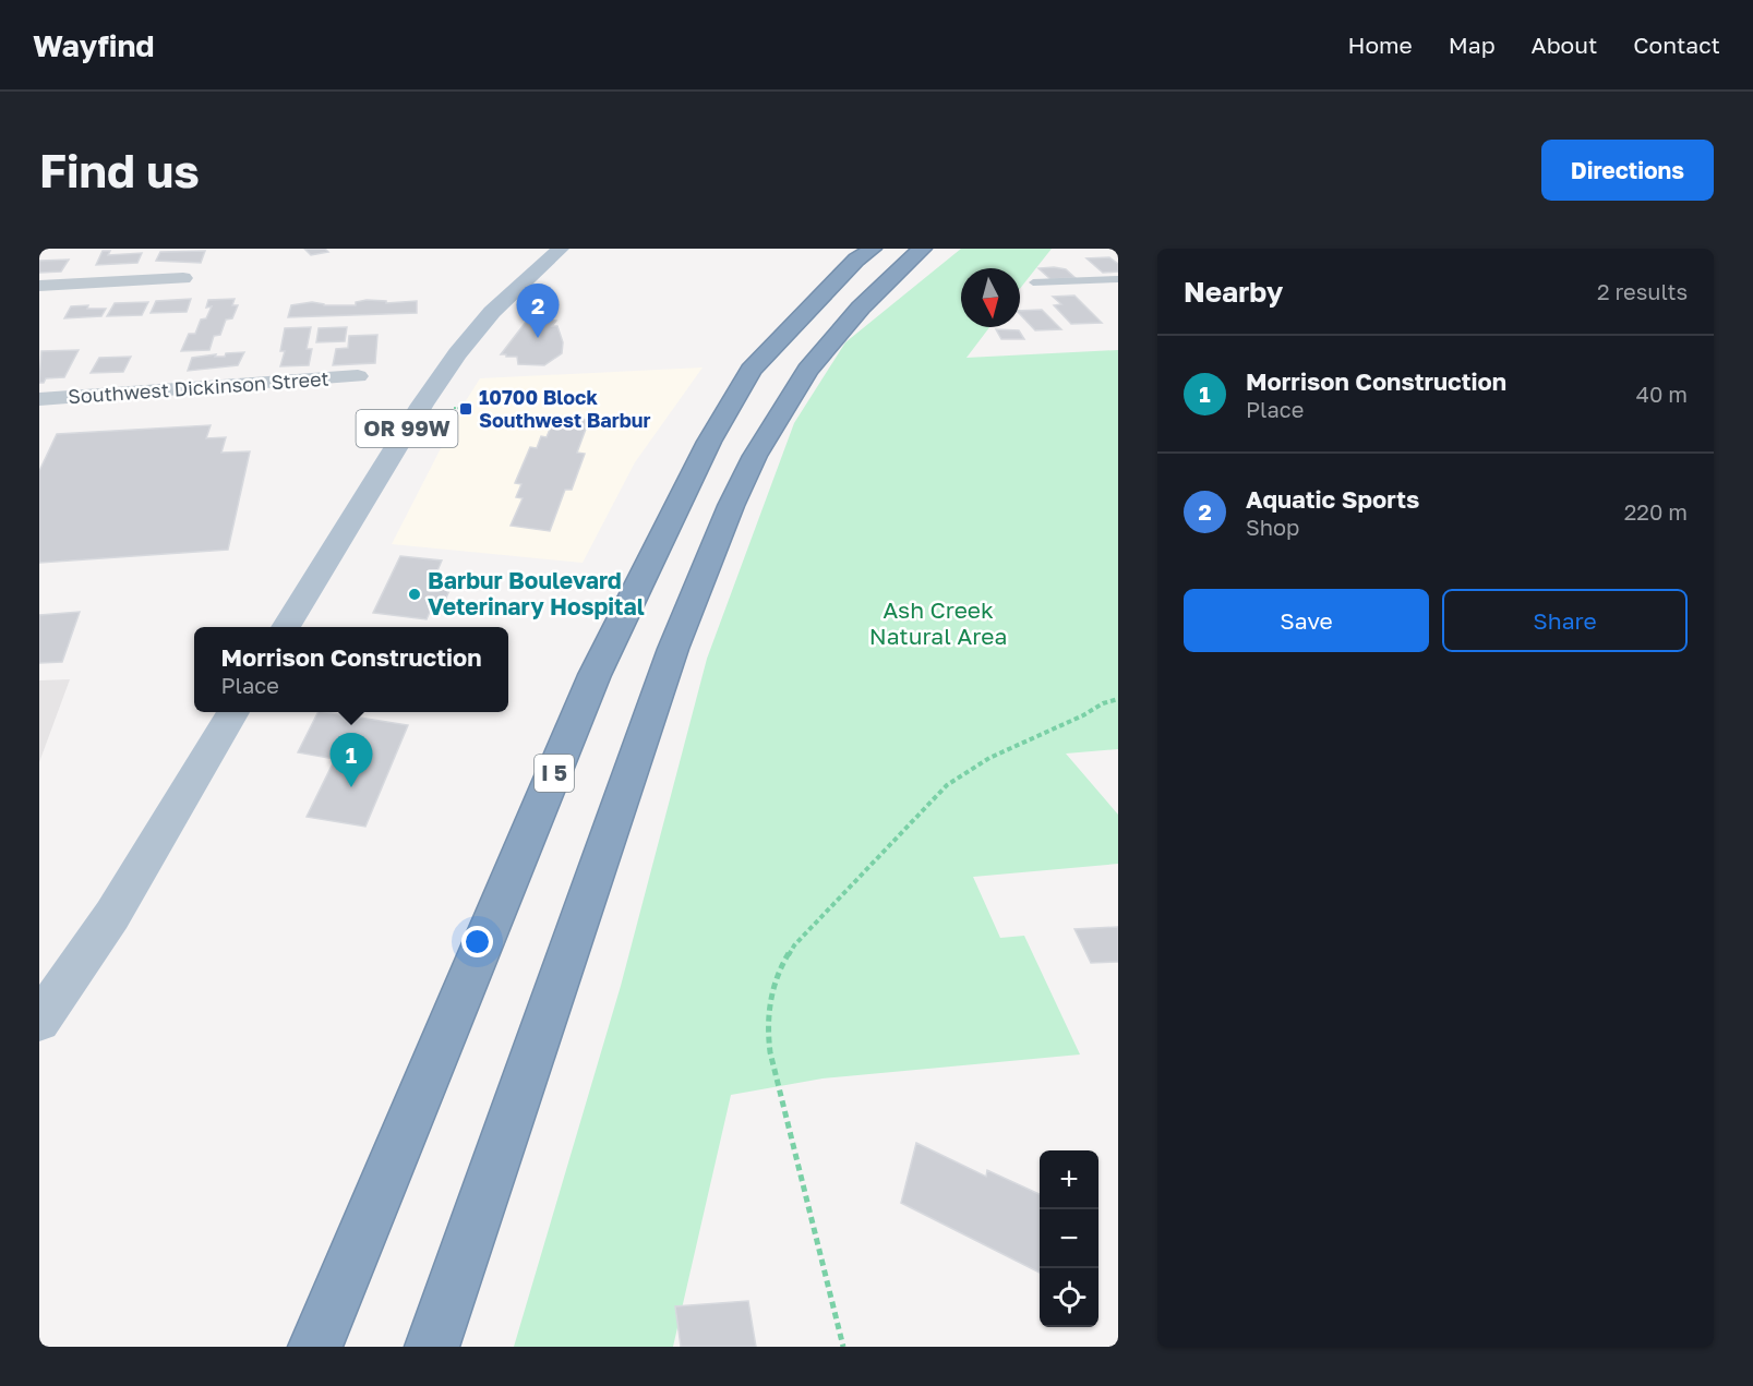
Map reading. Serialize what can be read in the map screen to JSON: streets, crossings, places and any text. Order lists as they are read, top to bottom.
{
  "streets": {
    "highway": ["I 5"],
    "main road": ["OR 99W"],
    "street": ["Southwest Dickinson Street"]
  },
  "parks": ["Ash Creek Natural Area"],
  "places": {
    "transit": ["10700 Block Southwest Barbur"],
    "other": ["Barbur Boulevard Veterinary Hospital"]
  },
  "north": "bottom",
  "page": {
    "header": "Wayfind",
    "nav": [
      "Home",
      "Map",
      "About",
      "Contact"
    ],
    "buttons": [
      "Directions",
      ["Save", "Share"]
    ],
    "title": "Find us",
    "heading": ["Nearby", "2 results"],
    "pins": ["2", "1"],
    "list": [
      {
        "mark": "1",
        "name": "Morrison Construction",
        "note": "Place",
        "value": "40 m"
      },
      {
        "mark": "2",
        "name": "Aquatic Sports",
        "note": "Shop",
        "value": "220 m"
      }
    ],
    "popup": ["Morrison Construction", "Place"],
    "map_buttons": ["+", "−"]
  }
}
